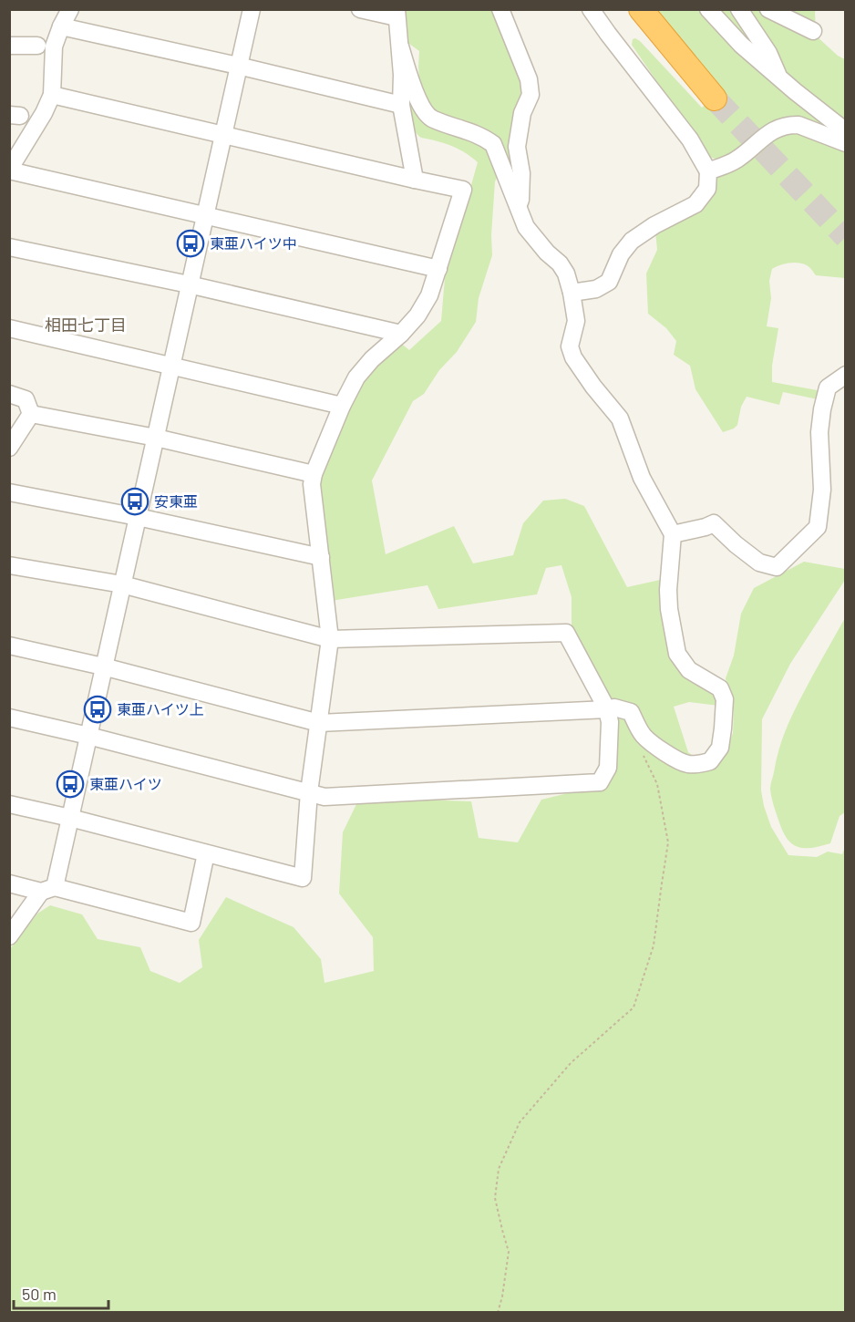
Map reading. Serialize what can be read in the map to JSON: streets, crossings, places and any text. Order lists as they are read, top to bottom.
{
  "districts": ["相田七丁目"],
  "places": {
    "bus stop": [
      "東亜ハイツ中",
      "安東亜",
      "東亜ハイツ上",
      "東亜ハイツ"
    ]
  },
  "scale_bar": "50 m"
}
